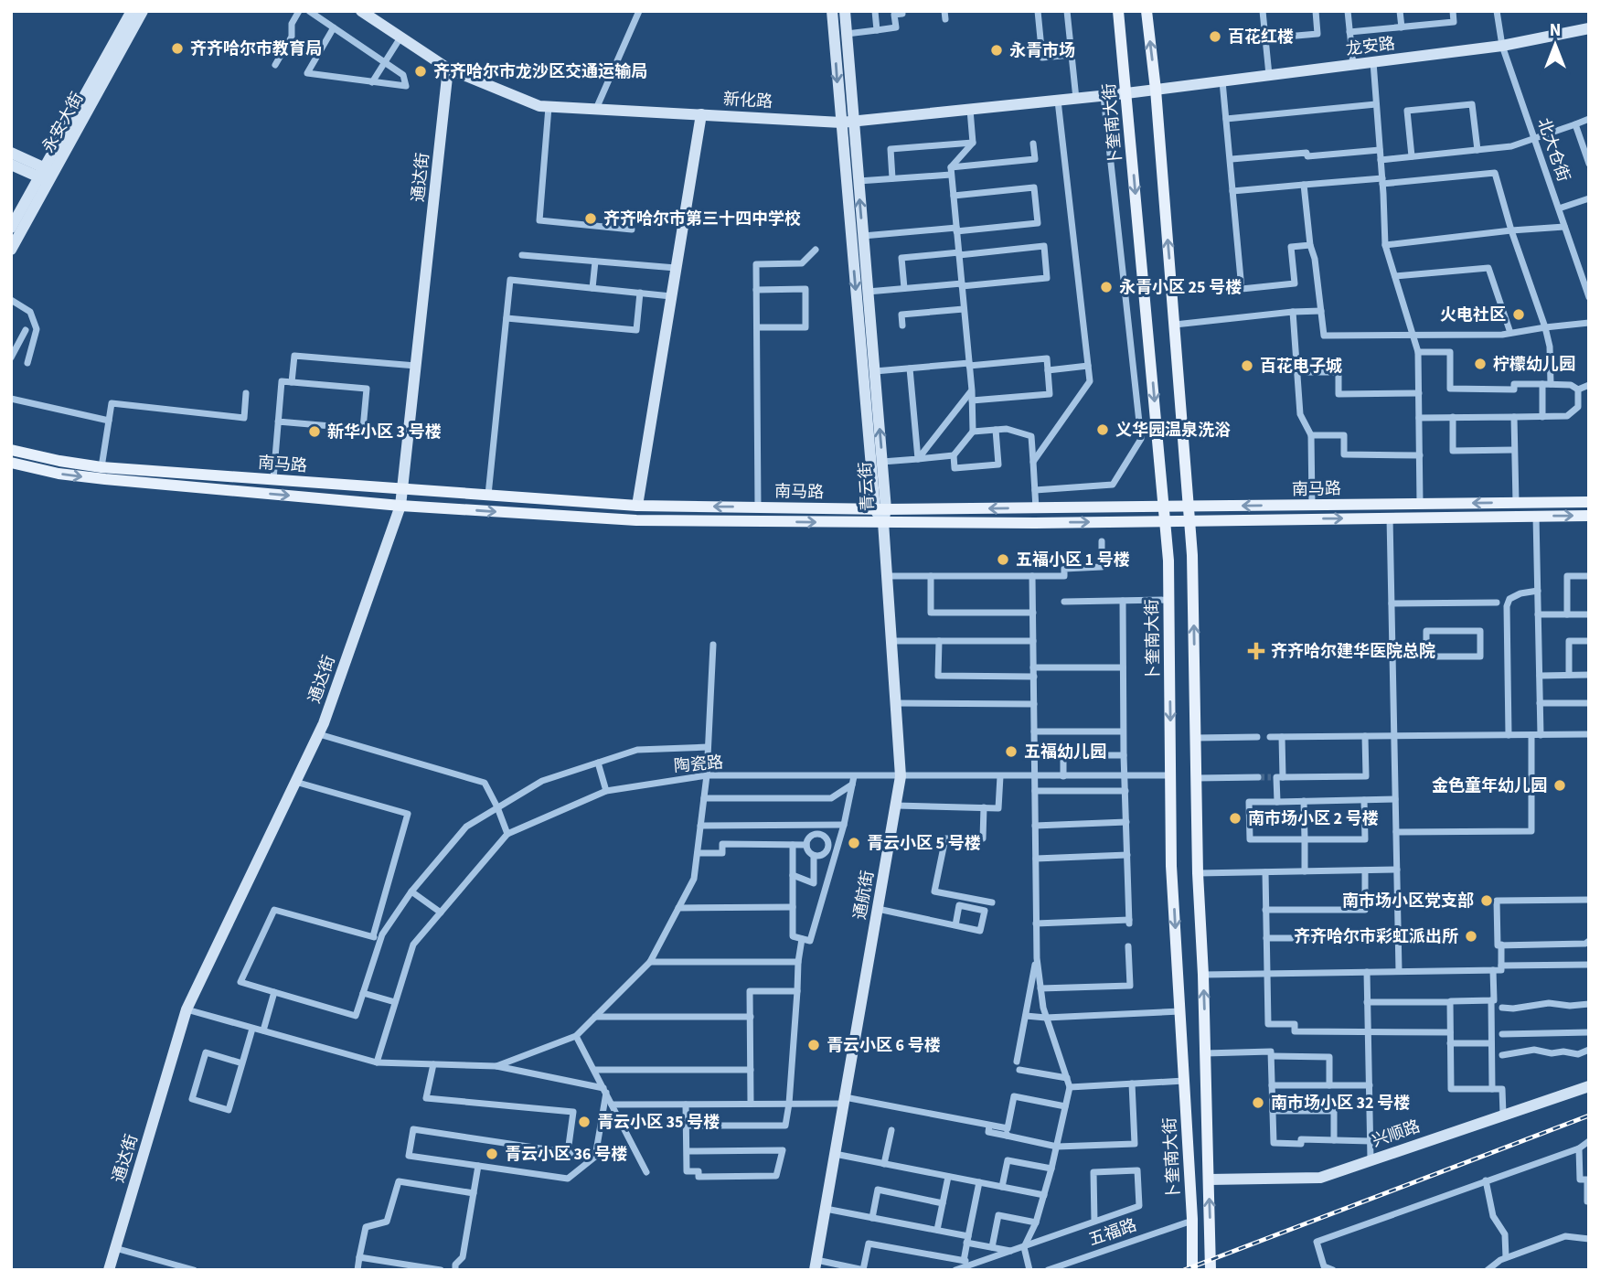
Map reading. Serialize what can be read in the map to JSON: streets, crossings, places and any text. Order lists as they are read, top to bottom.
{
  "streets": {
    "main road": ["卜奎南大街", "南马路"],
    "street": [
      "龙安路",
      "新化路",
      "永安大街",
      "北大仓街",
      "通达街",
      "青云街",
      "陶瓷路",
      "通航街",
      "兴顺路",
      "五福路"
    ]
  },
  "crossings": [
    ["龙安路", "新化路"],
    ["龙安路", "北大仓街"],
    ["新化路", "卜奎南大街"],
    ["新化路", "通达街"],
    ["新化路", "青云街"],
    ["卜奎南大街", "南马路"],
    ["卜奎南大街", "陶瓷路"],
    ["通达街", "南马路"],
    ["南马路", "青云街"],
    ["南马路", "通航街"],
    ["青云街", "通航街"],
    ["陶瓷路", "通航街"]
  ],
  "places": {
    "other": [
      "百花红楼",
      "齐齐哈尔市教育局",
      "永青市场",
      "齐齐哈尔市龙沙区交通运输局",
      "齐齐哈尔市第三十四中学校",
      "永青小区 25 号楼",
      "火电社区",
      "柠檬幼儿园",
      "百花电子城",
      "义华园温泉洗浴",
      "新华小区 3 号楼",
      "五福小区 1 号楼",
      "五福幼儿园",
      "金色童年幼儿园",
      "南市场小区 2 号楼",
      "青云小区 5 号楼",
      "南市场小区党支部",
      "齐齐哈尔市彩虹派出所",
      "青云小区 6 号楼",
      "南市场小区 32 号楼",
      "青云小区 35 号楼",
      "青云小区 36 号楼"
    ],
    "health": ["齐齐哈尔建华医院总院"]
  },
  "north": "top"
}
